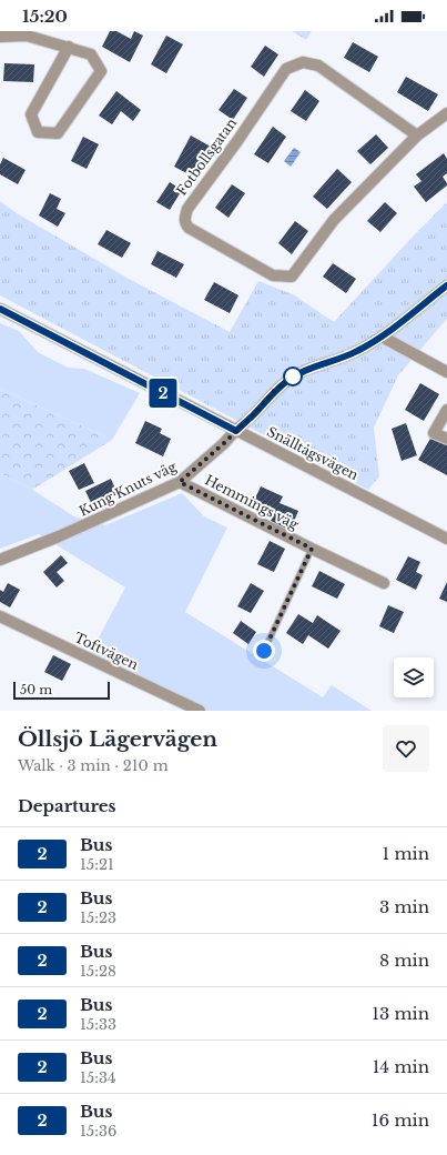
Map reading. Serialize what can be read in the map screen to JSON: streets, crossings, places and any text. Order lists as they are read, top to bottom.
{
  "streets": {
    "street": [
      "Fotbollsgatan",
      "Snälltågsvägen",
      "Kung Knuts väg",
      "Hemmings väg",
      "Toftvägen"
    ]
  },
  "crossings": [
    ["Snälltågsvägen", "Kung Knuts väg"],
    ["Kung Knuts väg", "Hemmings väg"]
  ],
  "lines": ["bus line 2"],
  "scale_bar": "50 m",
  "page": {
    "status": "15:20",
    "on_map": "2",
    "scale": "50 m",
    "heading": [
      ["Öllsjö Lägervägen", "Walk · 3 min · 210 m"],
      "Departures"
    ],
    "list": [
      {
        "mark": "2",
        "name": "Bus",
        "note": "15:21",
        "value": "1 min"
      },
      {
        "mark": "2",
        "name": "Bus",
        "note": "15:23",
        "value": "3 min"
      },
      {
        "mark": "2",
        "name": "Bus",
        "note": "15:28",
        "value": "8 min"
      },
      {
        "mark": "2",
        "name": "Bus",
        "note": "15:33",
        "value": "13 min"
      },
      {
        "mark": "2",
        "name": "Bus",
        "note": "15:34",
        "value": "14 min"
      },
      {
        "mark": "2",
        "name": "Bus",
        "note": "15:36",
        "value": "16 min"
      }
    ]
  }
}
